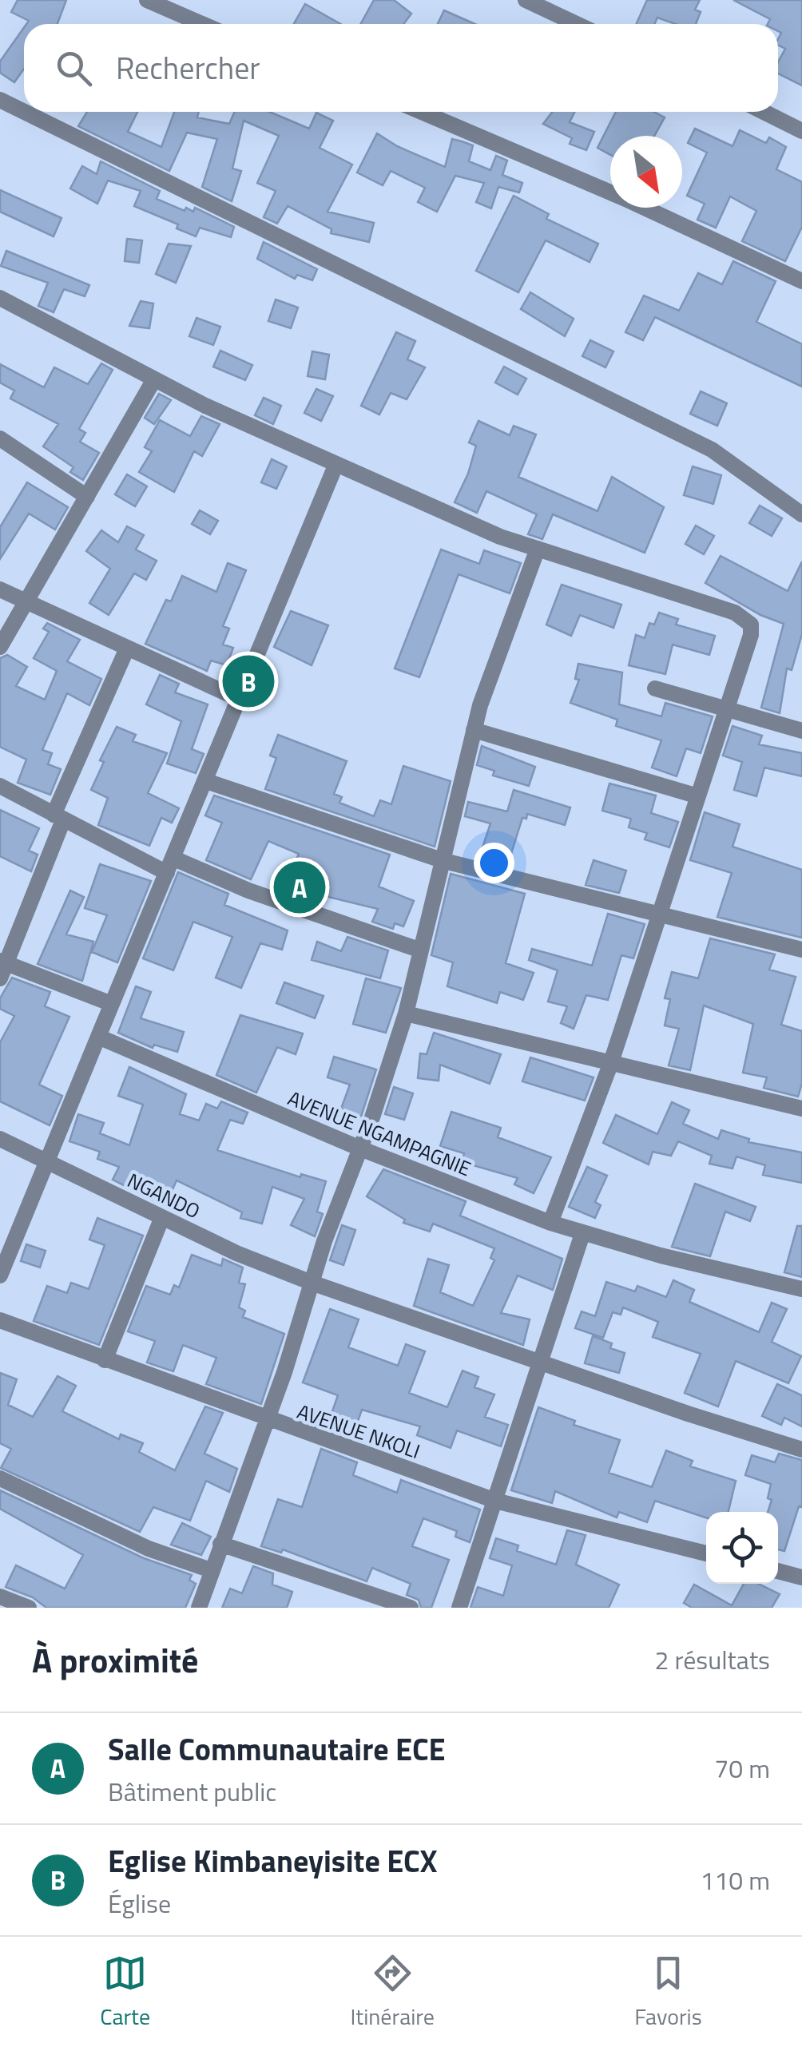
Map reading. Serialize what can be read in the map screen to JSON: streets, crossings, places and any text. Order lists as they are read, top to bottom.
{
  "streets": {
    "street": ["AVENUE NGAMPAGNIE", "NGANDO", "AVENUE NKOLI"]
  },
  "north": "bottom right",
  "page": {
    "search": "Rechercher",
    "pins": ["B", "A"],
    "heading": ["À proximité", "2 résultats"],
    "list": [
      {
        "mark": "A",
        "name": "Salle Communautaire ECE",
        "note": "Bâtiment public",
        "value": "70 m"
      },
      {
        "mark": "B",
        "name": "Eglise Kimbaneyisite ECX",
        "note": "Église",
        "value": "110 m"
      }
    ],
    "nav": ["Carte", "Itinéraire", "Favoris"]
  }
}
